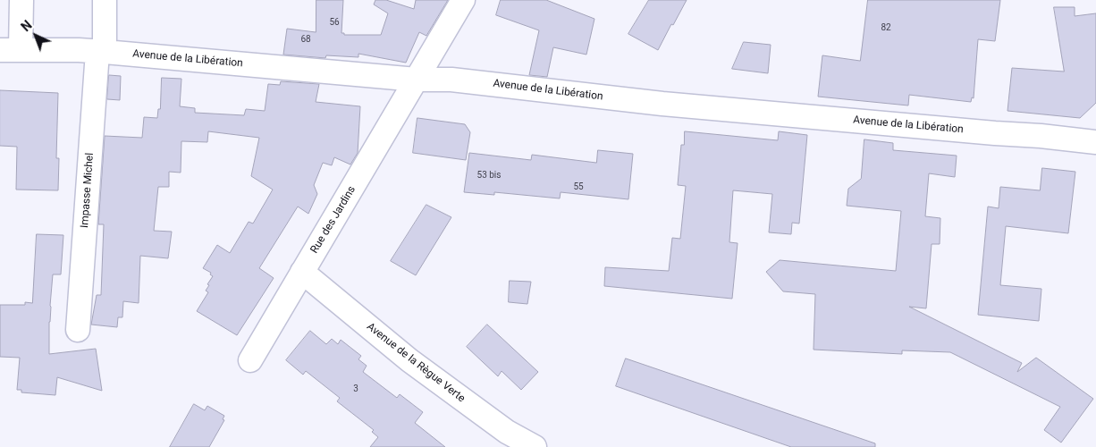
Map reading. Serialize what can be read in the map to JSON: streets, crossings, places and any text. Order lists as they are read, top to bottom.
{
  "streets": {
    "street": [
      "Avenue de la Libération",
      "Impasse Michel",
      "Rue des Jardins",
      "Avenue de la Règue Verte"
    ]
  },
  "crossings": [
    ["Avenue de la Libération", "Impasse Michel"],
    ["Avenue de la Libération", "Rue des Jardins"],
    ["Rue des Jardins", "Avenue de la Règue Verte"]
  ],
  "house_numbers": [
    "56",
    "82",
    "68",
    "53 bis",
    "55",
    "3"
  ],
  "north": "top left"
}
